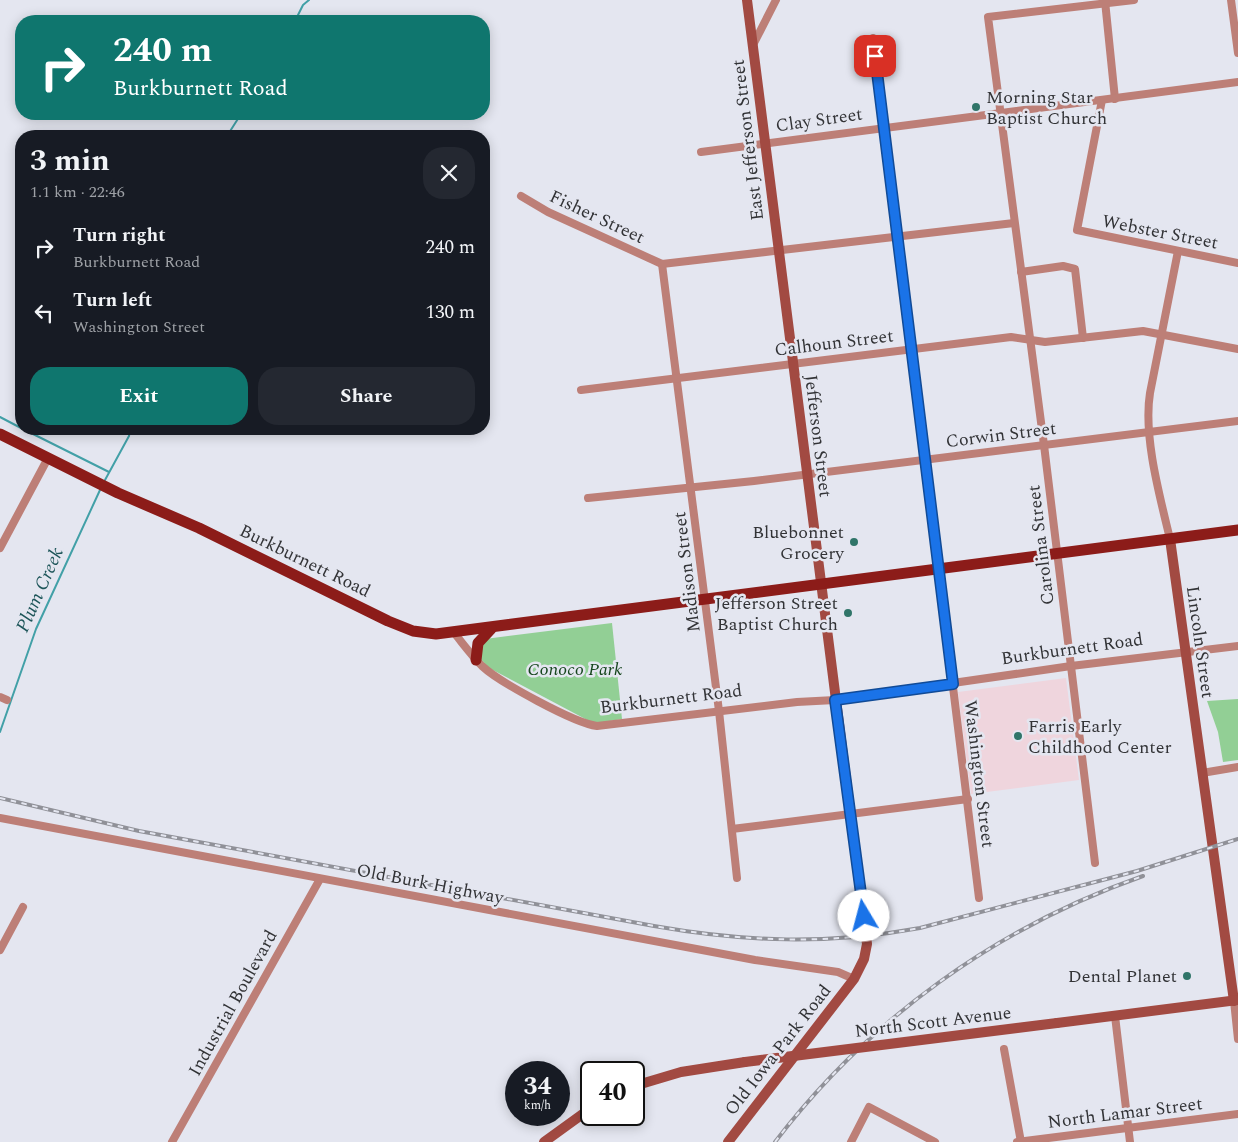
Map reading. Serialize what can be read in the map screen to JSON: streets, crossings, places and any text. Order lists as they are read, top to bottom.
{
  "streets": {
    "main road": ["Burkburnett Road"],
    "street": [
      "Clay Street",
      "East Jefferson Street",
      "Fisher Street",
      "Webster Street",
      "Calhoun Street",
      "Corwin Street",
      "Jefferson Street",
      "Carolina Street",
      "Madison Street",
      "Lincoln Street",
      "Washington Street",
      "Old Burk Highway",
      "Industrial Boulevard",
      "North Scott Avenue",
      "Old Iowa Park Road",
      "North Lamar Street"
    ]
  },
  "crossings": [
    ["Clay Street", "East Jefferson Street"],
    ["Clay Street", "Webster Street"],
    ["Clay Street", "Carolina Street"],
    ["Clay Street", "Washington Street"],
    ["East Jefferson Street", "Jefferson Street"],
    ["Fisher Street", "Madison Street"],
    ["Webster Street", "Lincoln Street"],
    ["Calhoun Street", "Jefferson Street"],
    ["Calhoun Street", "Carolina Street"],
    ["Calhoun Street", "Madison Street"],
    ["Calhoun Street", "Lincoln Street"],
    ["Calhoun Street", "Washington Street"],
    ["Corwin Street", "Jefferson Street"],
    ["Corwin Street", "Carolina Street"],
    ["Corwin Street", "Madison Street"],
    ["Corwin Street", "Lincoln Street"],
    ["Corwin Street", "Washington Street"],
    ["Jefferson Street", "Burkburnett Road"],
    ["Jefferson Street", "Old Burk Highway"],
    ["Jefferson Street", "Old Iowa Park Road"],
    ["Carolina Street", "Burkburnett Road"],
    ["Burkburnett Road", "Madison Street"],
    ["Burkburnett Road", "Lincoln Street"],
    ["Burkburnett Road", "Washington Street"],
    ["Lincoln Street", "North Scott Avenue"],
    ["Old Burk Highway", "Industrial Boulevard"],
    ["Old Burk Highway", "Old Iowa Park Road"]
  ],
  "water": ["Plum Creek"],
  "parks": ["Conoco Park"],
  "places": [
    "Morning Star Baptist Church",
    "Bluebonnet Grocery",
    "Jefferson Street Baptist Church",
    "Farris Early Childhood Center",
    "Dental Planet"
  ],
  "page": {
    "turn": ["240 m", "Burkburnett Road"],
    "heading": ["3 min", "1.1 km · 22:46"],
    "list": [
      {
        "name": "Turn right",
        "note": "Burkburnett Road",
        "value": "240 m"
      },
      {
        "name": "Turn left",
        "note": "Washington Street",
        "value": "130 m"
      }
    ],
    "buttons": ["Exit", "Share"],
    "speed": "34 km/h",
    "limit": "40"
  }
}
